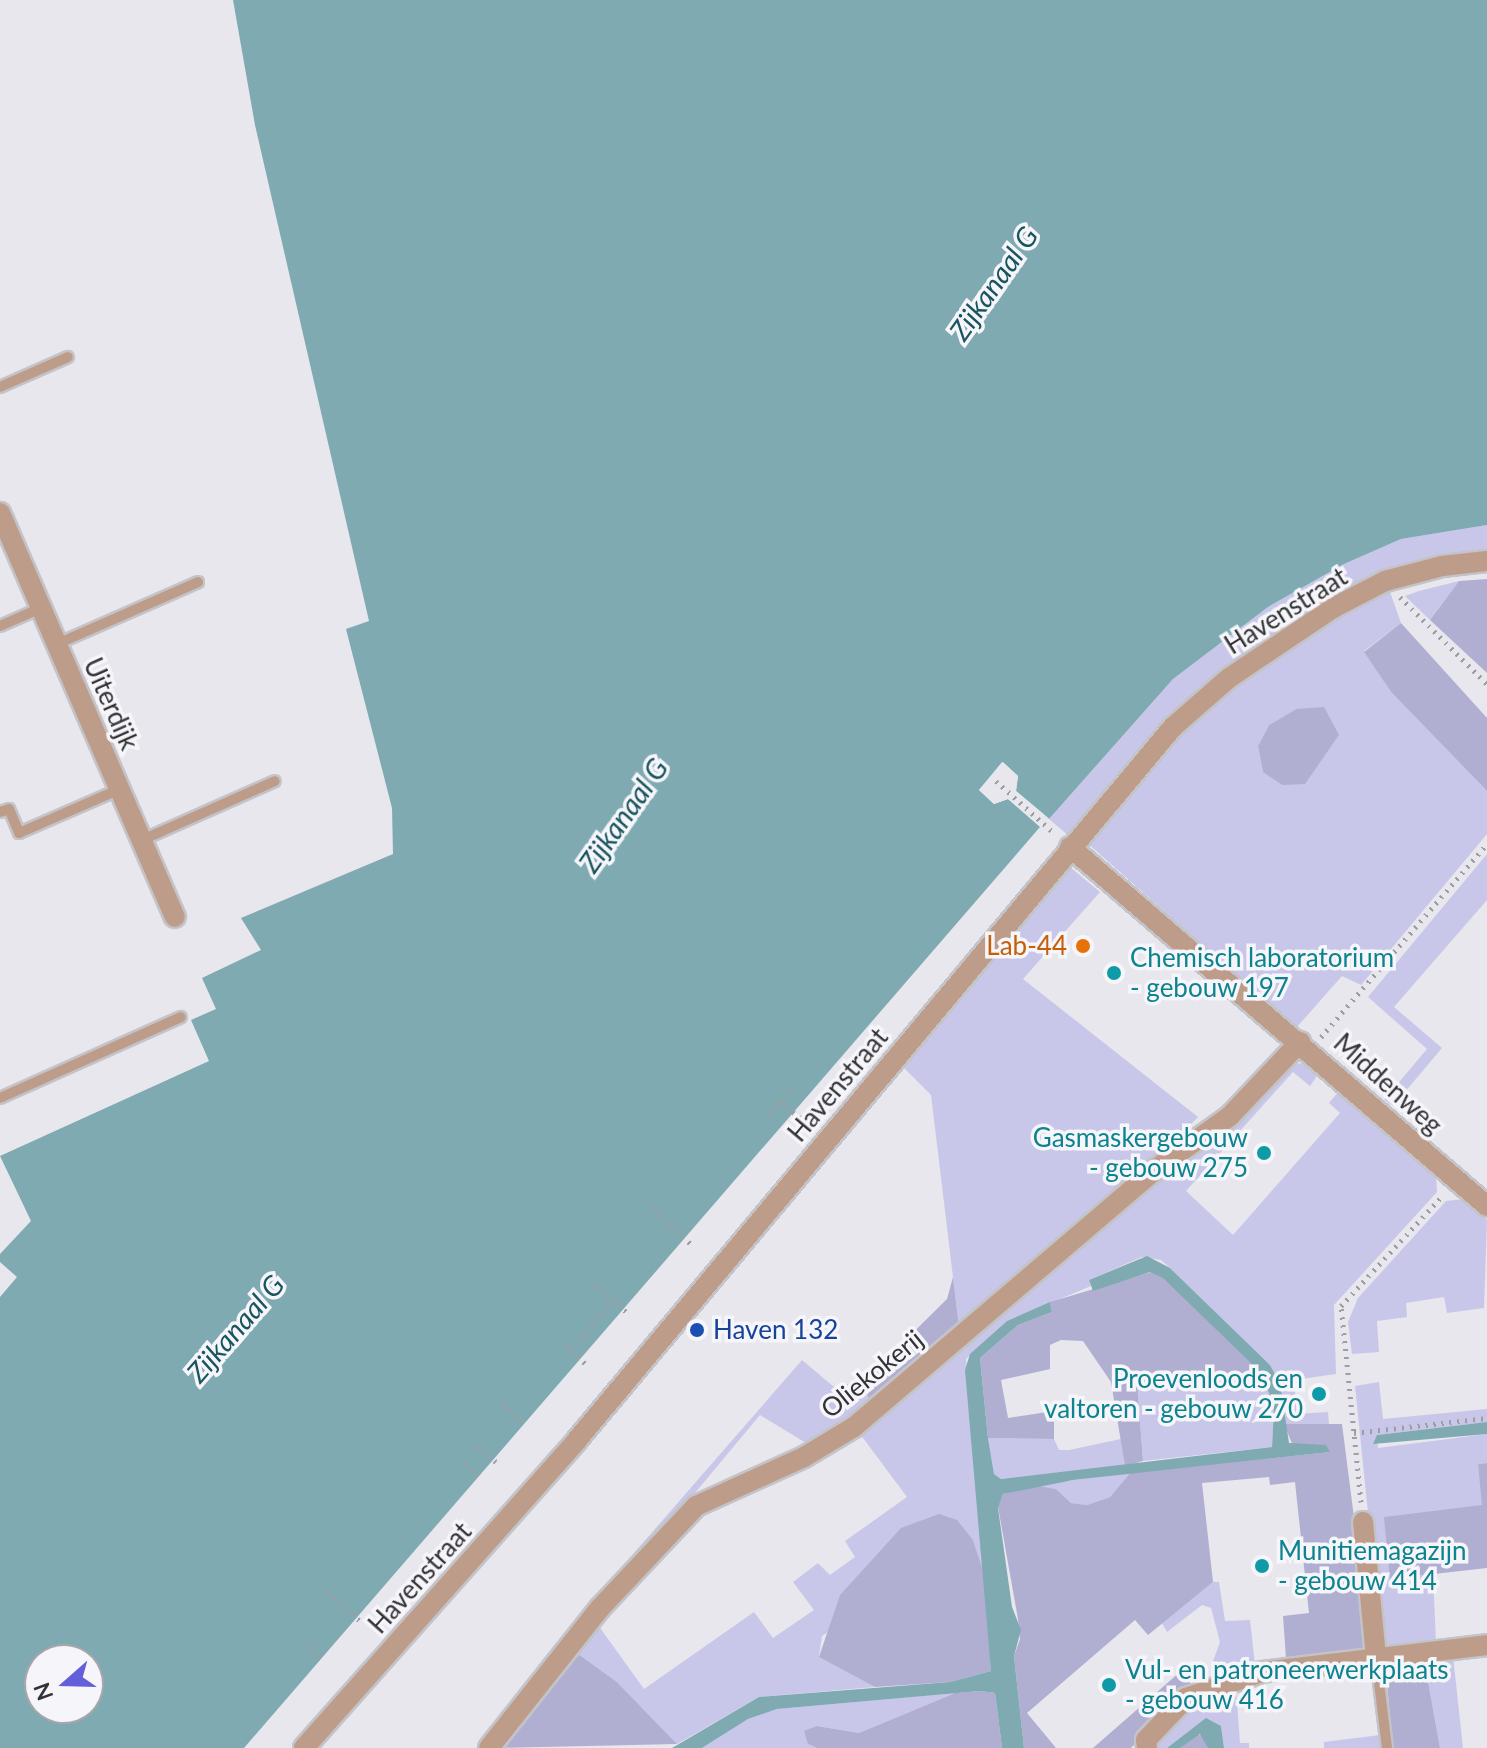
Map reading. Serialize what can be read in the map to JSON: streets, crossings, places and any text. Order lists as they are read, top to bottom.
{
  "streets": {
    "street": [
      "Havenstraat",
      "Uiterdijk",
      "Middenweg",
      "Oliekokerij"
    ]
  },
  "crossings": [
    ["Havenstraat", "Middenweg"],
    ["Middenweg", "Oliekokerij"]
  ],
  "water": ["Zijkanaal G"],
  "places": [
    "Lab-44",
    "Chemisch laboratorium - gebouw 197",
    "Gasmaskergebouw - gebouw 275",
    "Haven 132",
    "Proevenloods en valtoren - gebouw 270",
    "Munitiemagazijn - gebouw 414",
    "Vul- en patroneerwerkplaats - gebouw 416"
  ],
  "north": "left"
}
